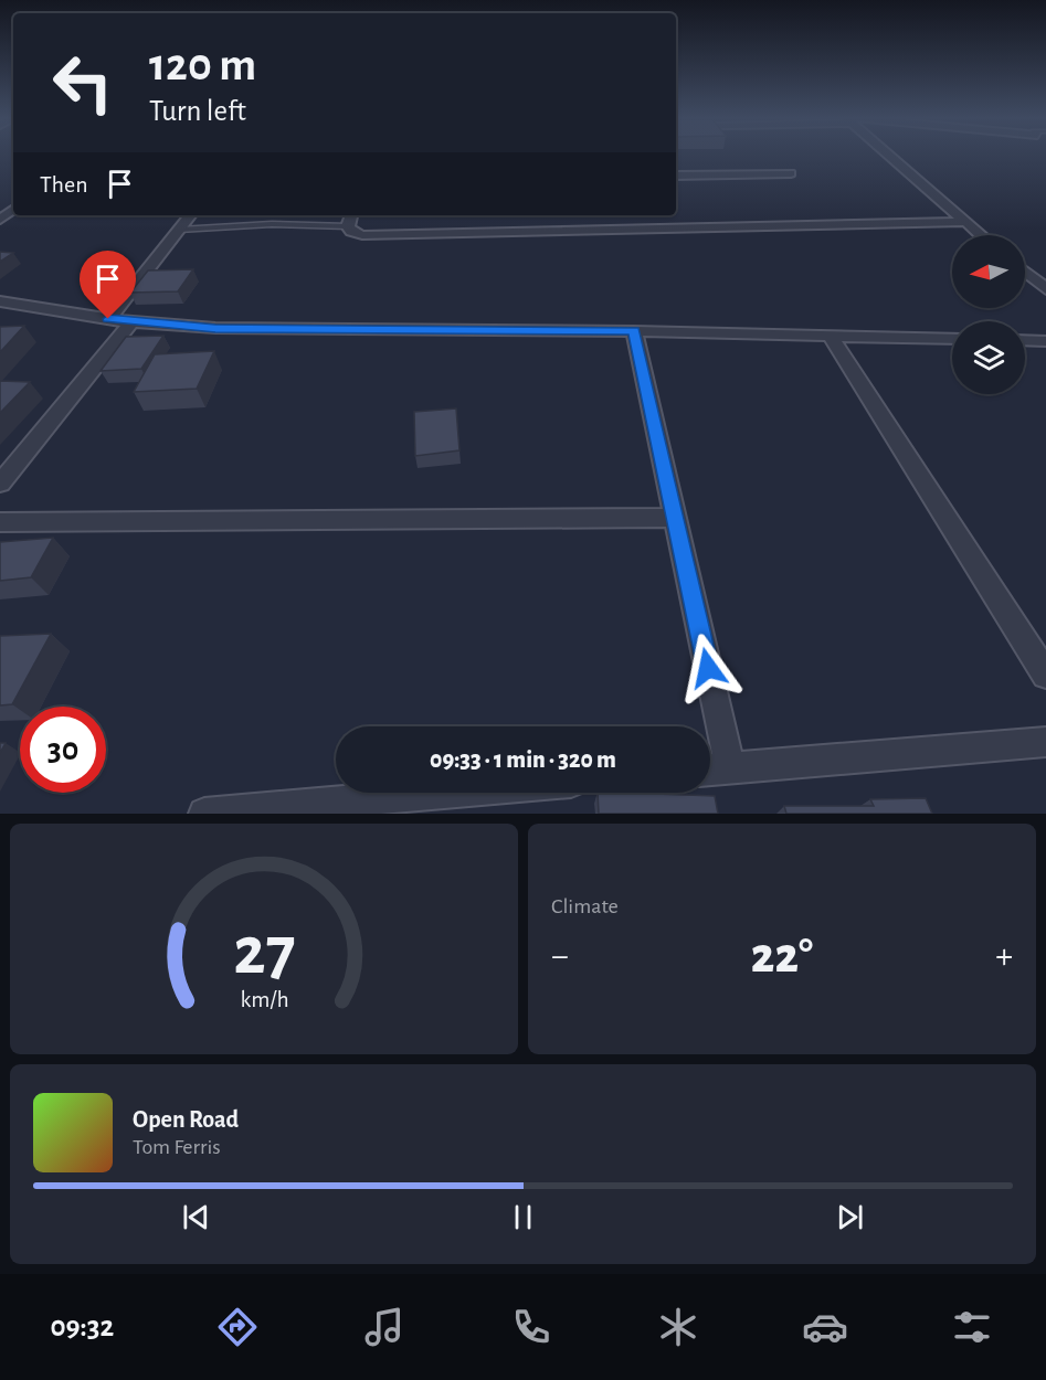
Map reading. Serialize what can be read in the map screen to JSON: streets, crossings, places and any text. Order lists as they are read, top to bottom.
{
  "north": "left",
  "page": {
    "turn": ["120 m", "Turn left"],
    "then": "Then",
    "limit": "30",
    "trip": "09:33 · 1 min · 320 m",
    "tile": "Climate",
    "heat": ["−", "22°", "+"],
    "song": ["Open Road", "Tom Ferris"],
    "tabs": "09:32",
    "gauge": ["27", "km/h"]
  }
}
